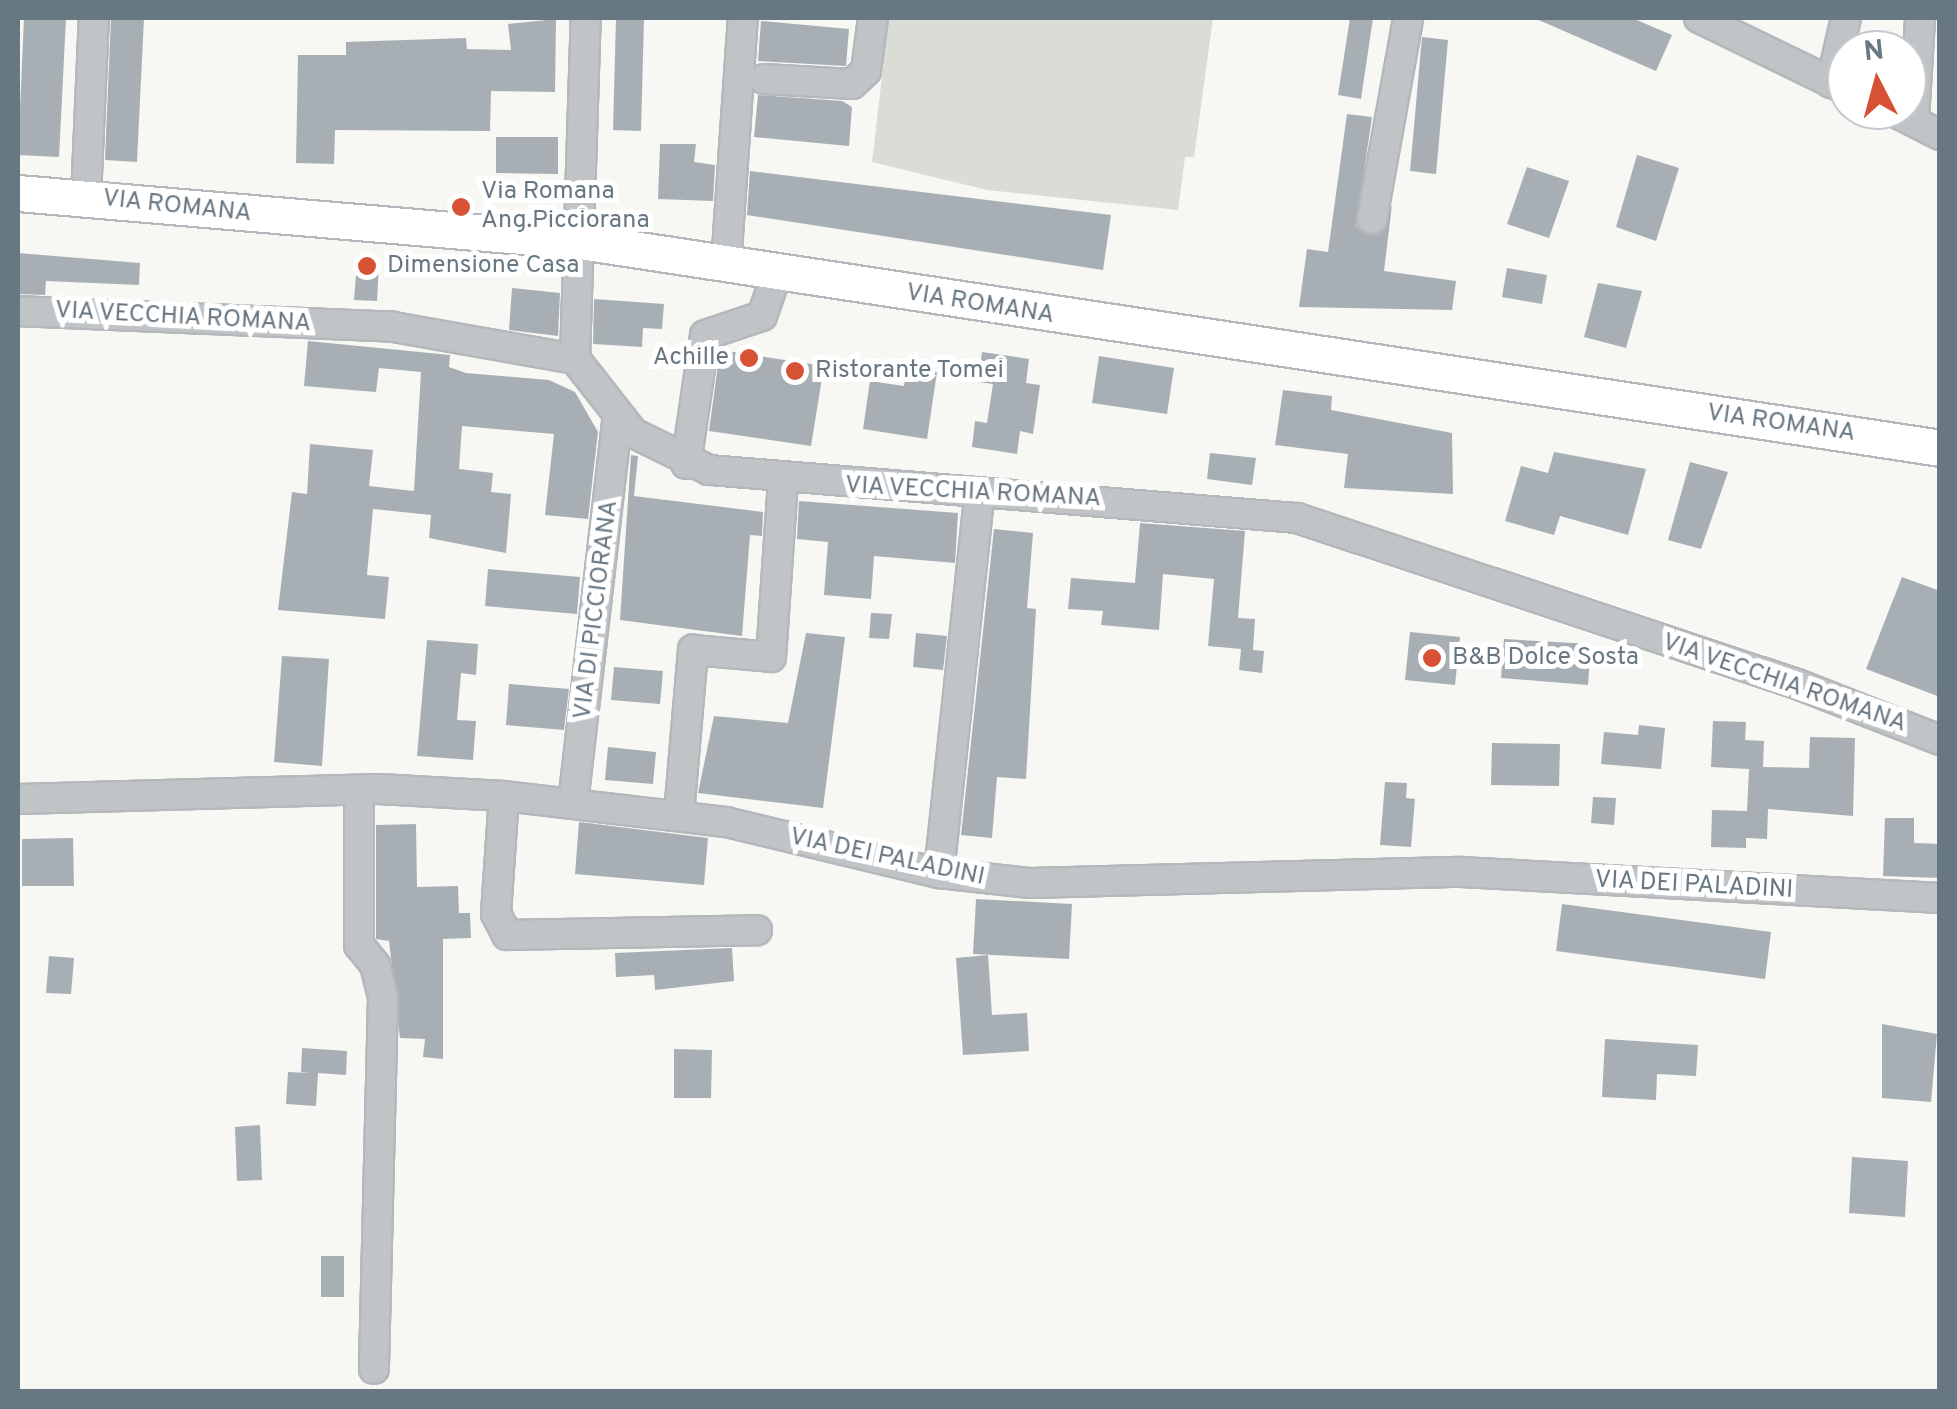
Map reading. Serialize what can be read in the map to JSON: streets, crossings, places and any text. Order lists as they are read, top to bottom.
{
  "streets": {
    "main road": ["VIA ROMANA"],
    "street": ["VIA VECCHIA ROMANA", "VIA DI PICCIORANA", "VIA DEI PALADINI"]
  },
  "crossings": [
    ["VIA VECCHIA ROMANA", "VIA DI PICCIORANA"],
    ["VIA DI PICCIORANA", "VIA DEI PALADINI"]
  ],
  "places": [
    "Via Romana Ang.Picciorana",
    "Dimensione Casa",
    "Achille",
    "Ristorante Tomei",
    "B&B Dolce Sosta"
  ],
  "north": "top"
}
